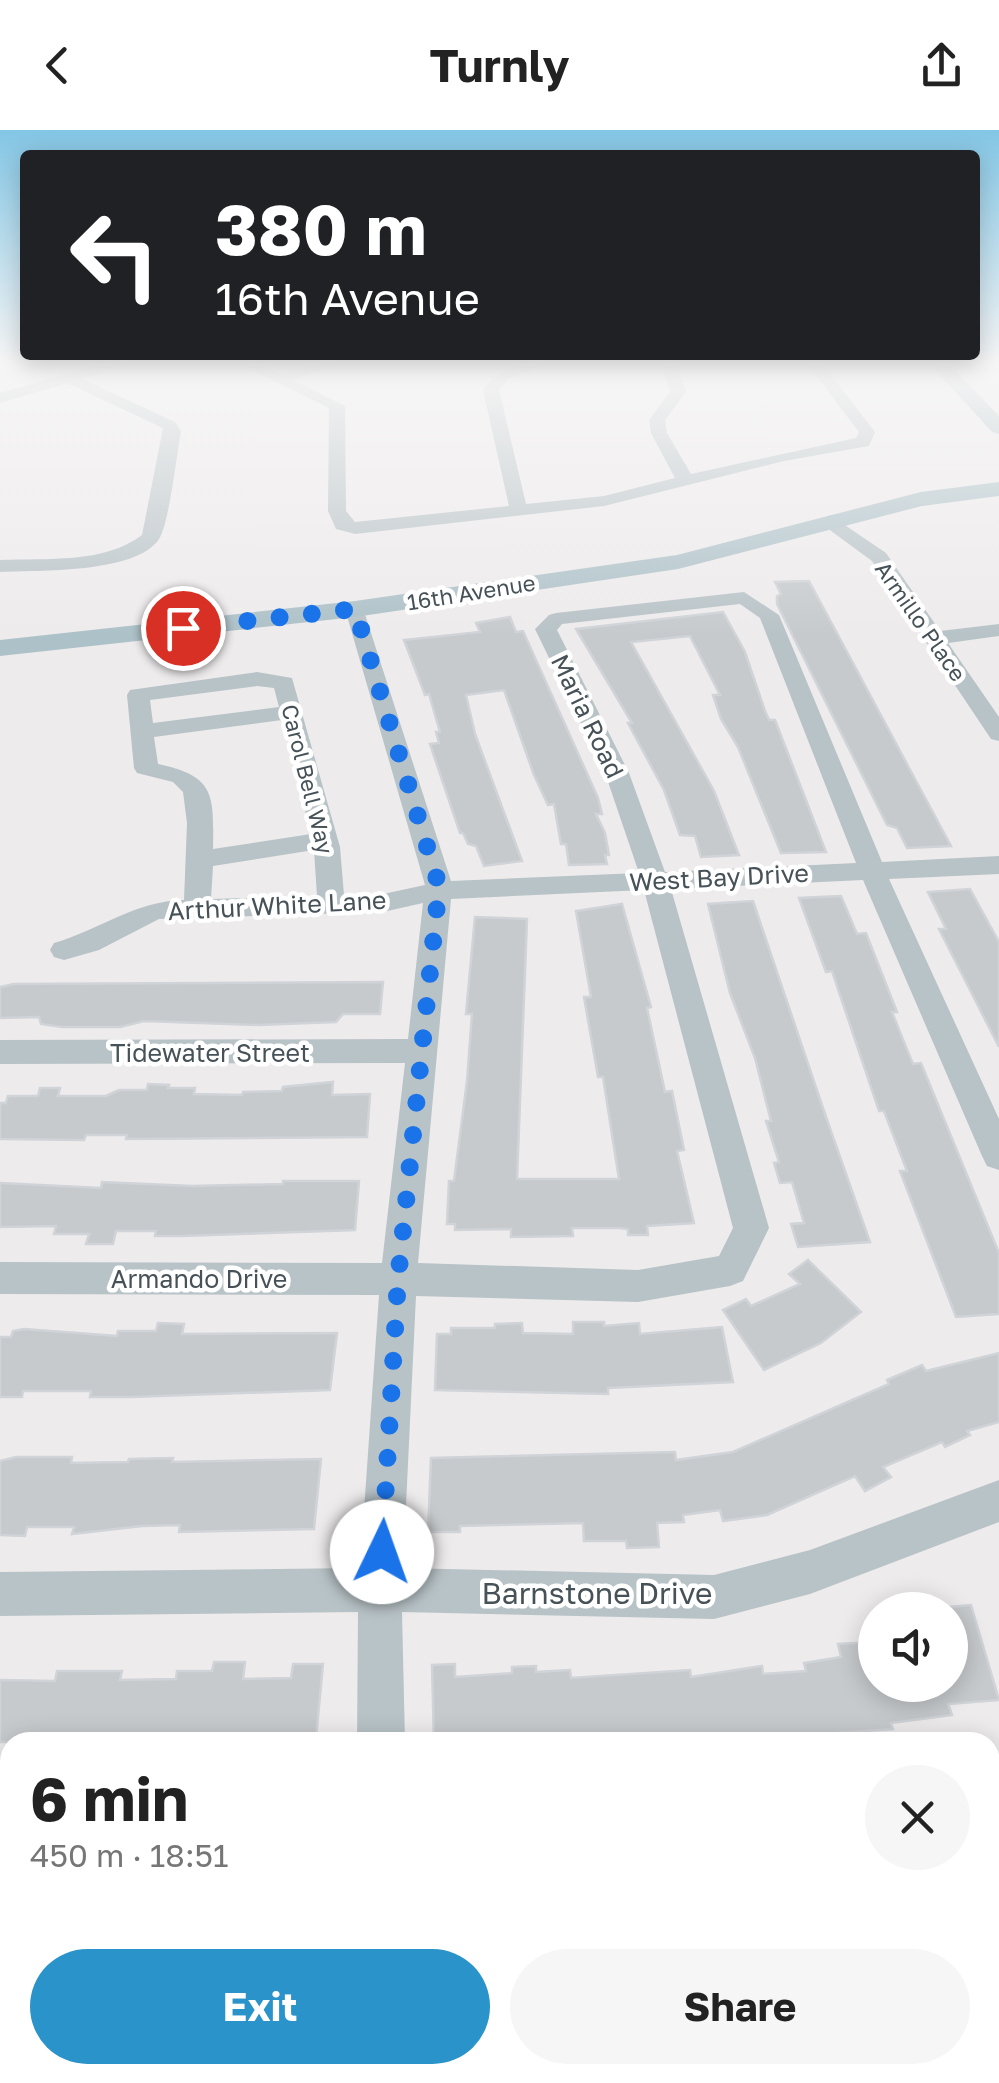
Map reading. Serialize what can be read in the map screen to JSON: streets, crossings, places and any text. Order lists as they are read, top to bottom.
{
  "streets": {
    "main road": ["16th Avenue"],
    "street": [
      "Armillo Place",
      "Maria Road",
      "Carol Bell Way",
      "West Bay Drive",
      "Arthur White Lane",
      "Tidewater Street",
      "Armando Drive",
      "Barnstone Drive"
    ]
  },
  "crossings": [
    ["16th Avenue", "Armillo Place"],
    ["Maria Road", "West Bay Drive"],
    ["Maria Road", "Armando Drive"],
    ["Carol Bell Way", "Arthur White Lane"],
    ["West Bay Drive", "Arthur White Lane"]
  ],
  "page": {
    "header": "Turnly",
    "turn": ["380 m", "16th Avenue"],
    "heading": ["6 min", "450 m · 18:51"],
    "buttons": ["Exit", "Share"]
  }
}
